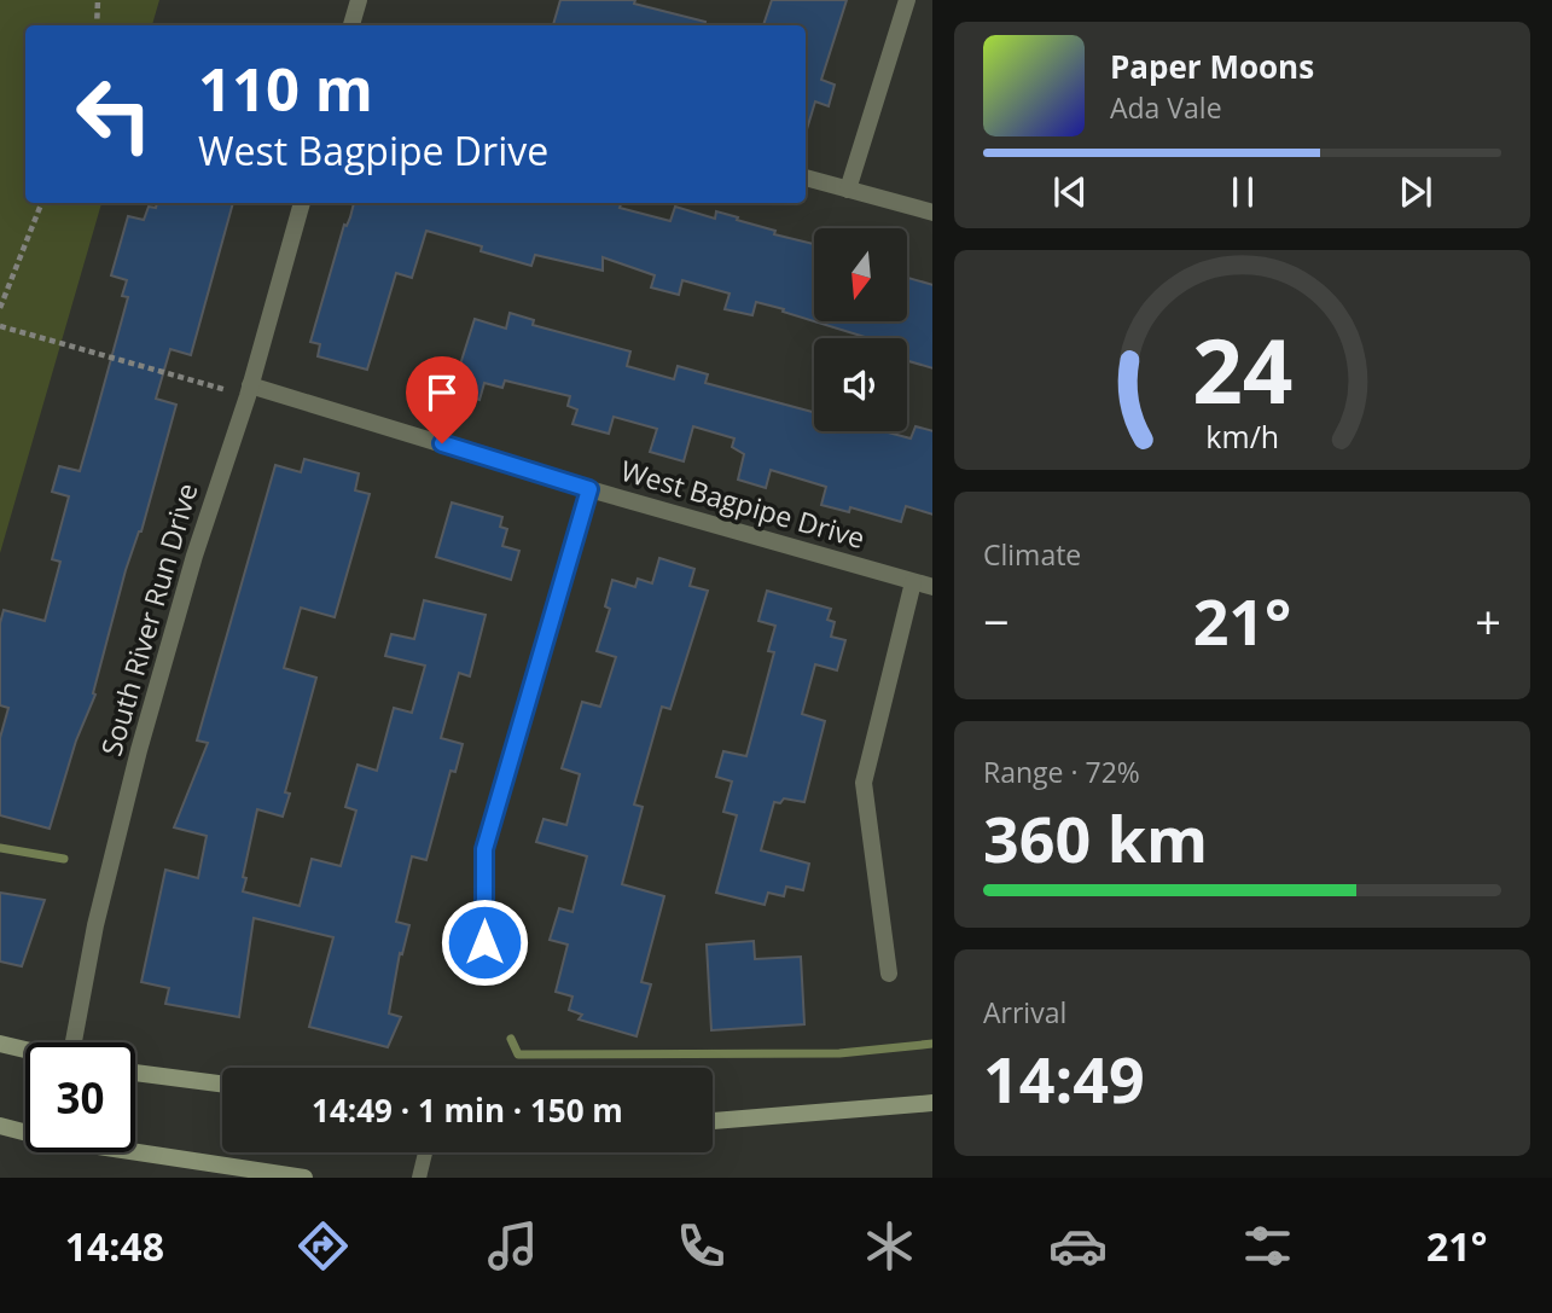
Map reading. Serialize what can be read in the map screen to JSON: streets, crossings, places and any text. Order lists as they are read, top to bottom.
{
  "streets": {
    "street": ["West Bagpipe Drive", "South River Run Drive"]
  },
  "crossings": [
    ["West Bagpipe Drive", "South River Run Drive"]
  ],
  "north": "bottom",
  "page": {
    "turn": ["110 m", "West Bagpipe Drive"],
    "song": ["Paper Moons", "Ada Vale"],
    "tile": [
      "Climate",
      ["Range · 72%", "360 km"],
      ["Arrival", "14:49"]
    ],
    "heat": ["−", "21°", "+"],
    "limit": "30",
    "trip": "14:49 · 1 min · 150 m",
    "tabs": ["14:48", "21°"],
    "gauge": ["24", "km/h"]
  }
}
